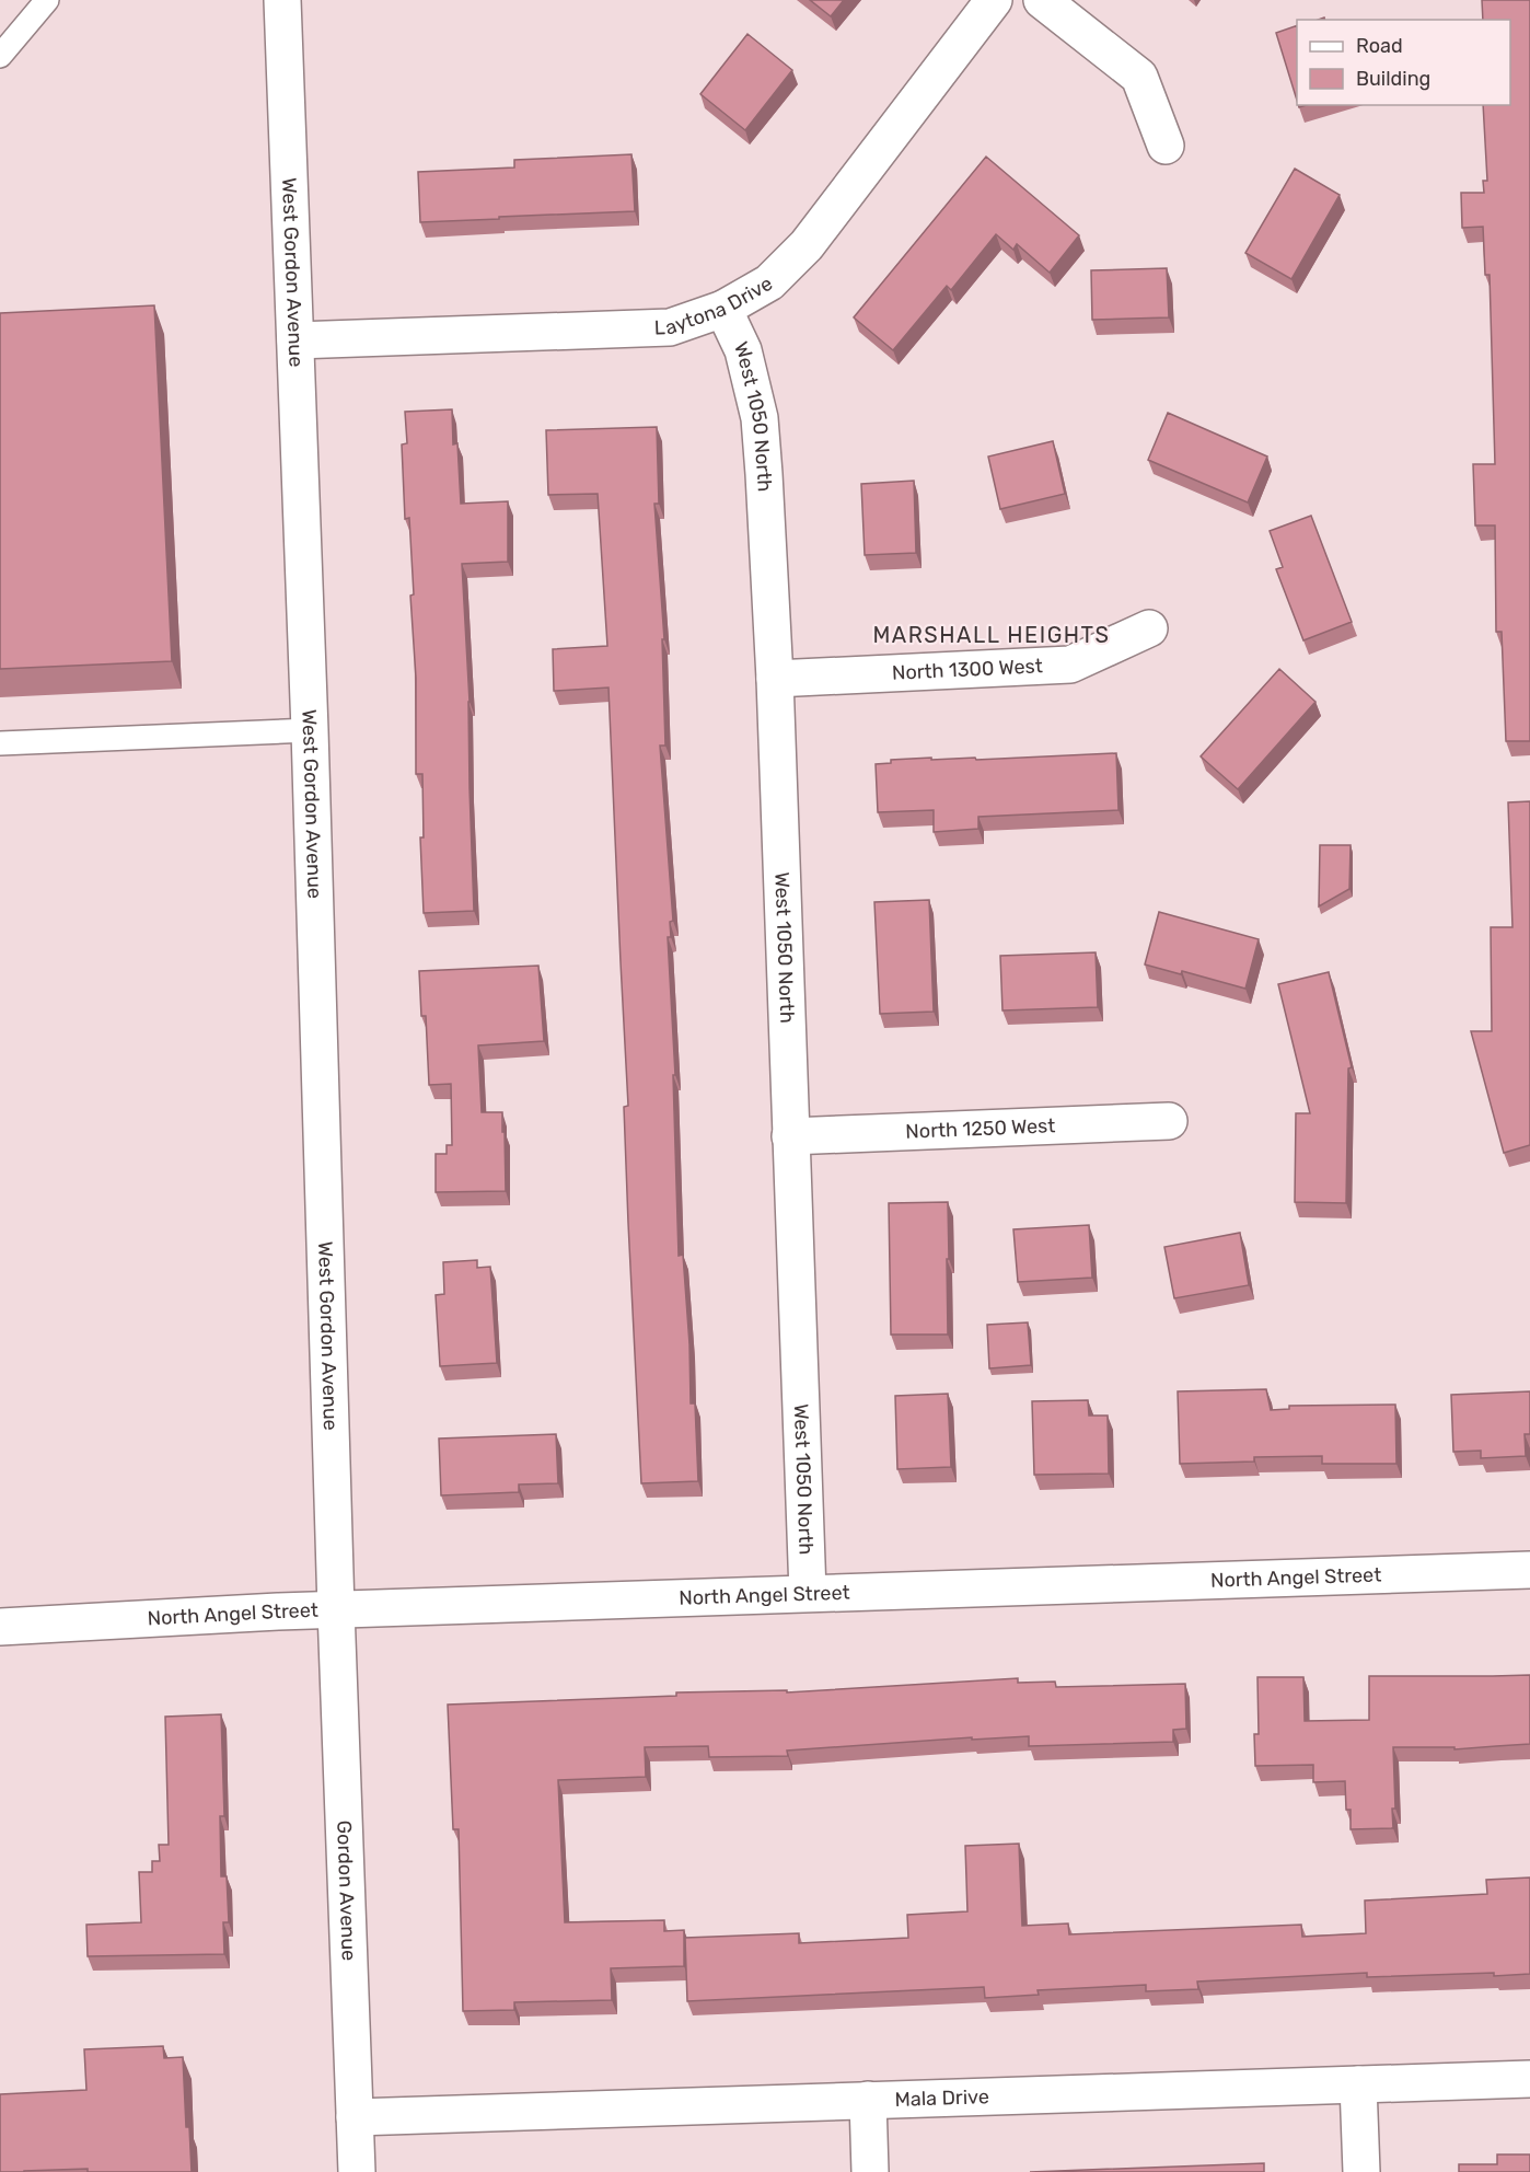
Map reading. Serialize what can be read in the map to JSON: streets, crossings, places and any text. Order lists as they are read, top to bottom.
{
  "streets": {
    "street": [
      "West Gordon Avenue",
      "Laytona Drive",
      "West 1050 North",
      "North 1300 West",
      "North 1250 West",
      "North Angel Street",
      "Gordon Avenue",
      "Mala Drive"
    ]
  },
  "crossings": [
    ["West Gordon Avenue", "Laytona Drive"],
    ["West Gordon Avenue", "North Angel Street"],
    ["West Gordon Avenue", "Gordon Avenue"],
    ["Laytona Drive", "West 1050 North"],
    ["West 1050 North", "North 1300 West"],
    ["West 1050 North", "North 1250 West"],
    ["West 1050 North", "North Angel Street"],
    ["North Angel Street", "Gordon Avenue"],
    ["Gordon Avenue", "Mala Drive"]
  ],
  "districts": ["MARSHALL HEIGHTS"],
  "legend": ["Road", "Building"]
}
